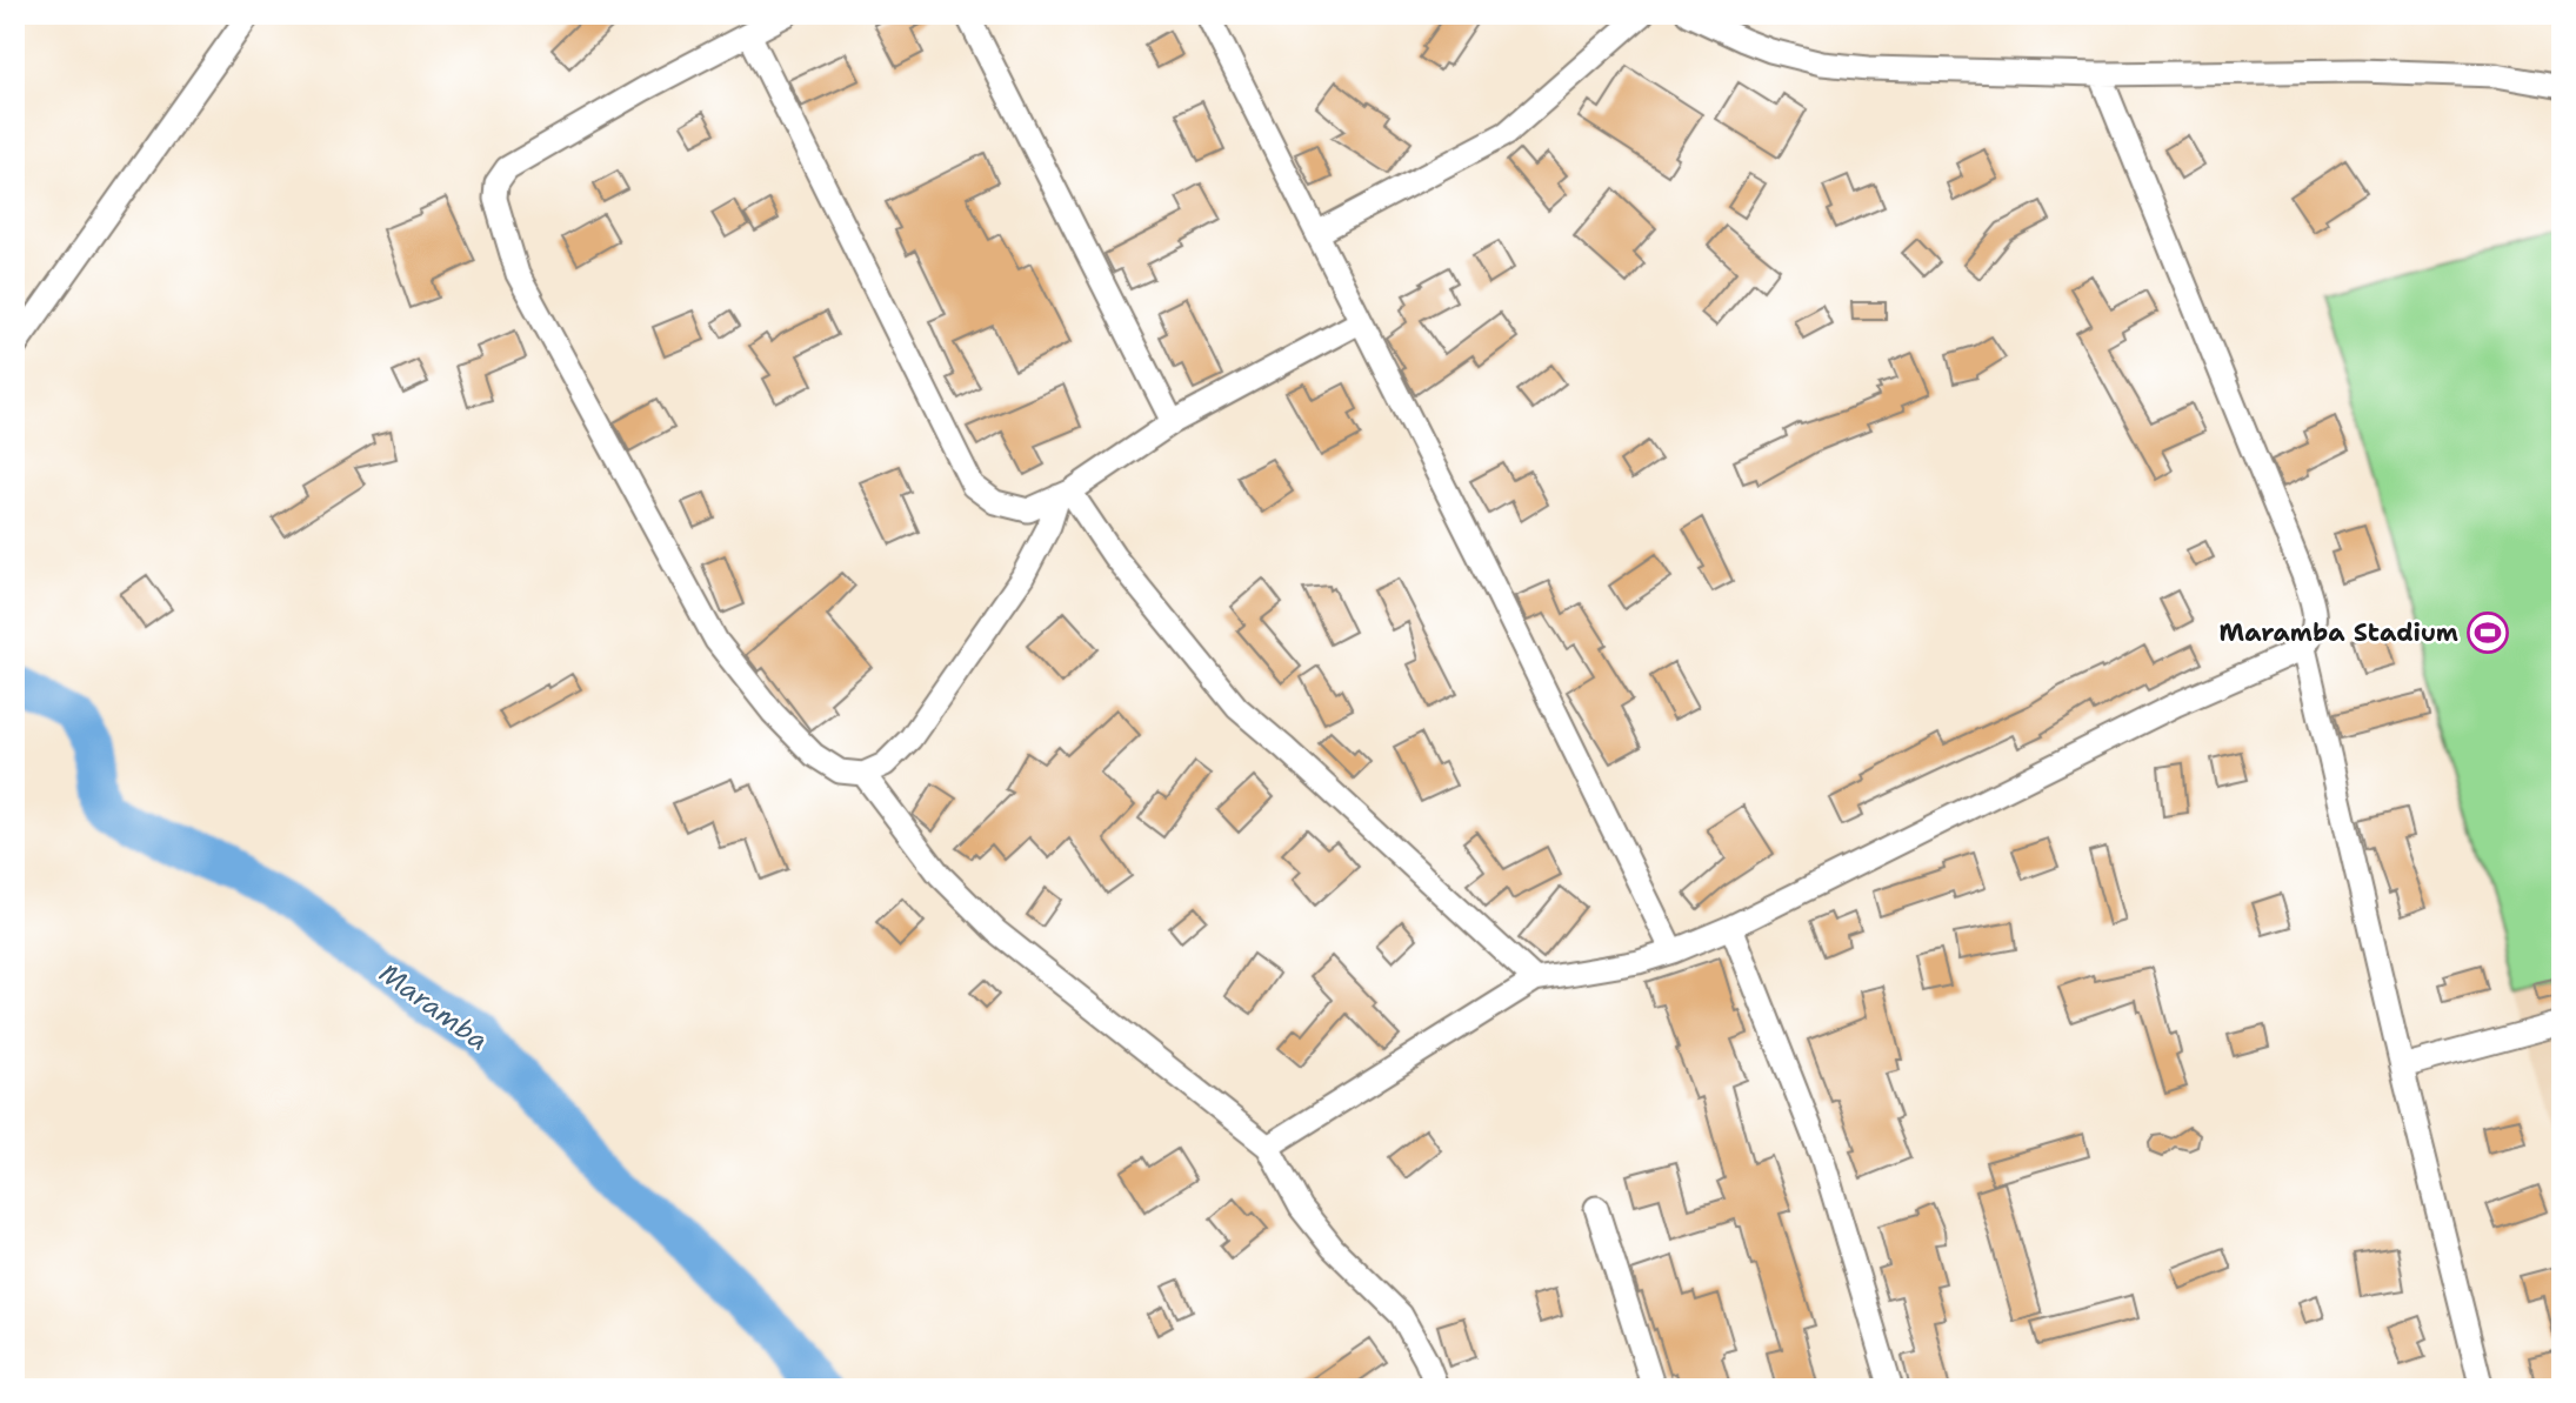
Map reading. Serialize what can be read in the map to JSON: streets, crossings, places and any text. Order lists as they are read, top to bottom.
{
  "water": ["Maramba"],
  "places": {
    "sports": ["Maramba Stadium"]
  }
}
